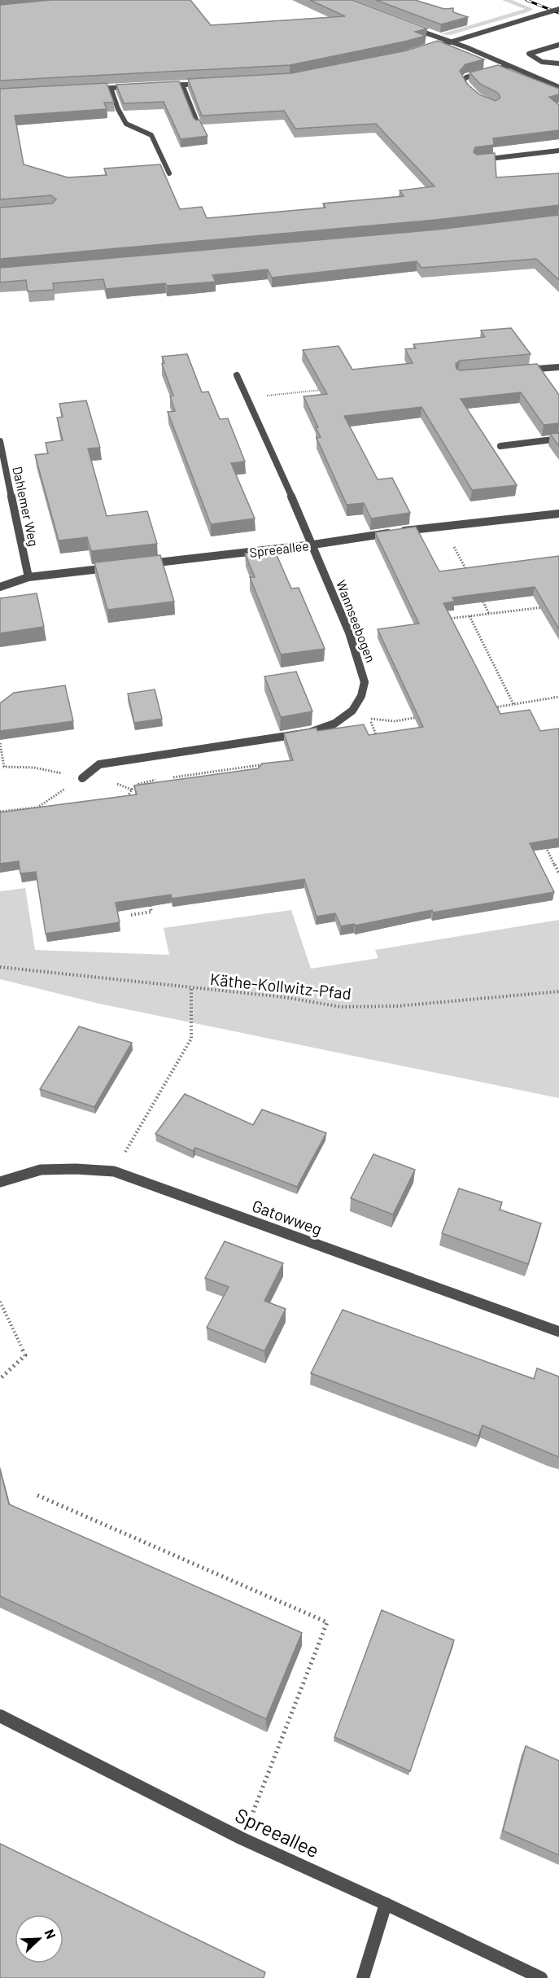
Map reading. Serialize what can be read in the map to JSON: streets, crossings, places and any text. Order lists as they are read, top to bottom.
{
  "streets": {
    "street": [
      "Dahlemer Weg",
      "Spreeallee",
      "Wannseebogen",
      "Gatowweg"
    ],
    "path": ["Käthe-Kollwitz-Pfad"]
  },
  "crossings": [
    ["Spreeallee", "Wannseebogen"]
  ],
  "north": "top right"
}
